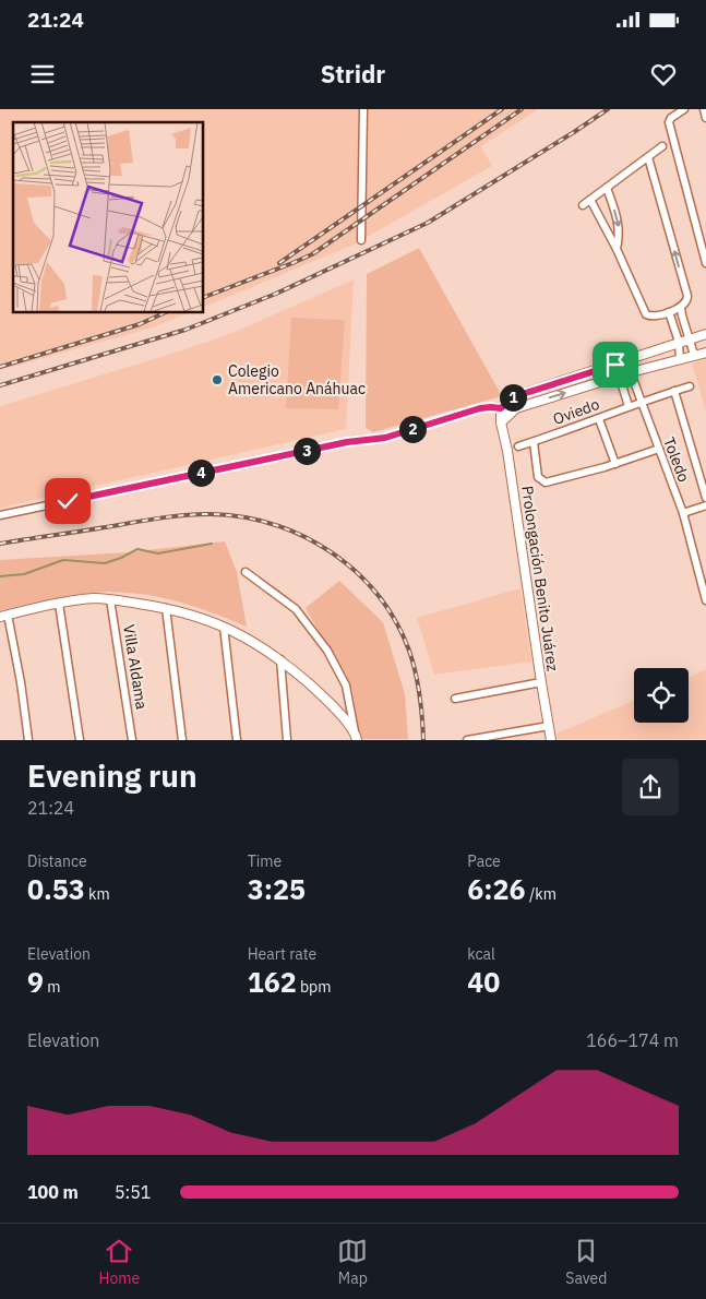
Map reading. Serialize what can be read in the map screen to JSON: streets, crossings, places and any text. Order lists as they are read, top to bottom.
{
  "streets": {
    "street": [
      "Oviedo",
      "Toledo",
      "Prolongación Benito Juárez",
      "Villa Aldama"
    ]
  },
  "crossings": [
    ["Oviedo", "Toledo"]
  ],
  "places": ["Colegio Americano Anáhuac"],
  "page": {
    "status": "21:24",
    "header": "Stridr",
    "pins": [
      "1",
      "2",
      "3",
      "4"
    ],
    "heading": ["Evening run", "21:24"],
    "stats": [
      ["Distance", "0.53 km"],
      ["Time", "3:25"],
      ["Pace", "6:26 /km"],
      ["Elevation", "9 m"],
      ["Heart rate", "162 bpm"],
      ["kcal", "40"]
    ],
    "chart": ["Elevation", "166–174 m"],
    "list": [
      {
        "name": "100 m",
        "note": "5:51"
      }
    ],
    "tabs": ["Home", "Map", "Saved"]
  }
}
